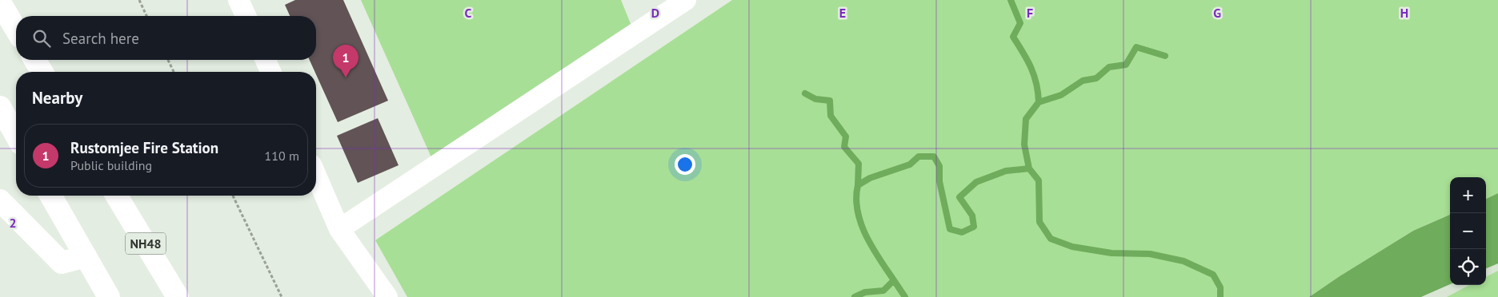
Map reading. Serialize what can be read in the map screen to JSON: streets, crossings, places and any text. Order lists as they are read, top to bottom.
{
  "streets": {
    "main road": ["NH48"]
  },
  "page": {
    "search": "Search here",
    "pins": "1",
    "heading": "Nearby",
    "list": [
      {
        "mark": "1",
        "name": "Rustomjee Fire Station",
        "note": "Public building",
        "value": "110 m"
      }
    ],
    "map_buttons": ["+", "−"]
  },
  "grid": {
    "columns": [
      "C",
      "D",
      "E",
      "F",
      "G",
      "H"
    ],
    "rows": ["2"]
  }
}
